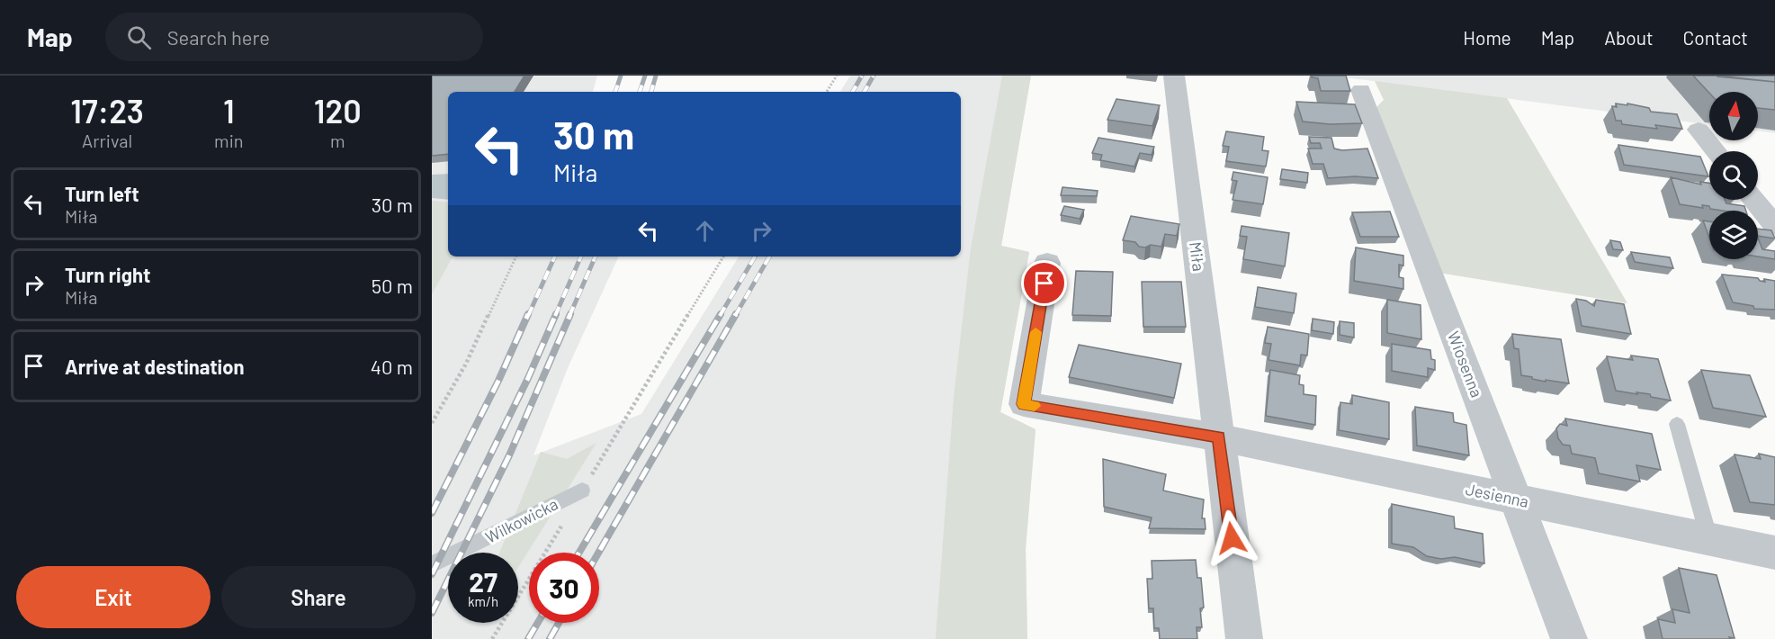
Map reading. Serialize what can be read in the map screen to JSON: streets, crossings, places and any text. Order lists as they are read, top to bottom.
{
  "streets": {
    "street": ["Miła", "Wiosenna", "Jesienna"],
    "lane": ["Wilkowicka"]
  },
  "crossings": [
    ["Miła", "Jesienna"],
    ["Wiosenna", "Jesienna"]
  ],
  "north": "top",
  "page": {
    "header": "Map",
    "search": "Search here",
    "nav": [
      "Home",
      "Map",
      "About",
      "Contact"
    ],
    "eta": [
      "17:23",
      "Arrival",
      "1",
      "min",
      "120",
      "m"
    ],
    "turn": ["30 m", "Miła"],
    "list": [
      {
        "name": "Turn left",
        "note": "Miła",
        "value": "30 m"
      },
      {
        "name": "Turn right",
        "note": "Miła",
        "value": "50 m"
      },
      {
        "name": "Arrive at destination",
        "value": "40 m"
      }
    ],
    "speed": "27 km/h",
    "limit": "30",
    "buttons": ["Exit", "Share"]
  }
}
